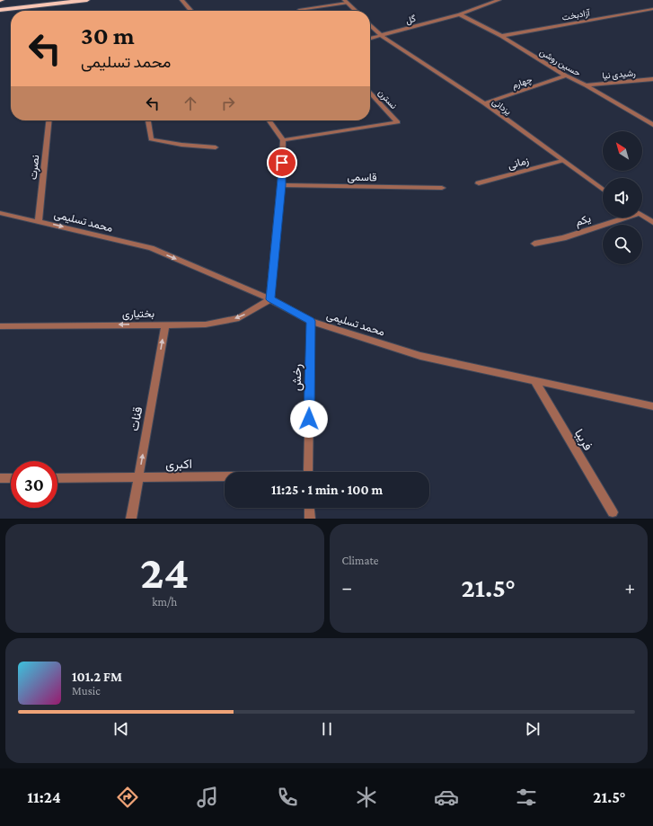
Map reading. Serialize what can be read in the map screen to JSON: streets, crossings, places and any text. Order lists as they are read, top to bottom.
{
  "streets": {
    "street": [
      "آزادبخت",
      "گل",
      "حسین روشن",
      "رشیدی نیا",
      "چهارم",
      "نسترن",
      "یزدانی",
      "زمانی",
      "نصرت",
      "قاسمی",
      "یکم",
      "محمد تسلیمی",
      "بختیاری",
      "رخش",
      "قنات",
      "فریبا",
      "اکبری"
    ]
  },
  "crossings": [
    ["آزادبخت", "حسین روشن"],
    ["گل", "حسین روشن"],
    ["گل", "یزدانی"],
    ["حسین روشن", "رشیدی نیا"],
    ["حسین روشن", "چهارم"],
    ["چهارم", "یزدانی"],
    ["یزدانی", "زمانی"],
    ["نصرت", "محمد تسلیمی"],
    ["محمد تسلیمی", "بختیاری"],
    ["محمد تسلیمی", "رخش"],
    ["محمد تسلیمی", "فریبا"],
    ["بختیاری", "قنات"],
    ["قنات", "اکبری"]
  ],
  "one_way": ["محمد تسلیمی", "بختیاری", "قنات"],
  "north": "top left",
  "page": {
    "turn": ["30 m", "محمد تسلیمی"],
    "limit": "30",
    "trip": "11:25 · 1 min · 100 m",
    "tile": [
      ["24", "km/h"],
      "Climate"
    ],
    "heat": ["−", "21.5°", "+"],
    "song": ["101.2 FM", "Music"],
    "tabs": ["11:24", "21.5°"]
  }
}
